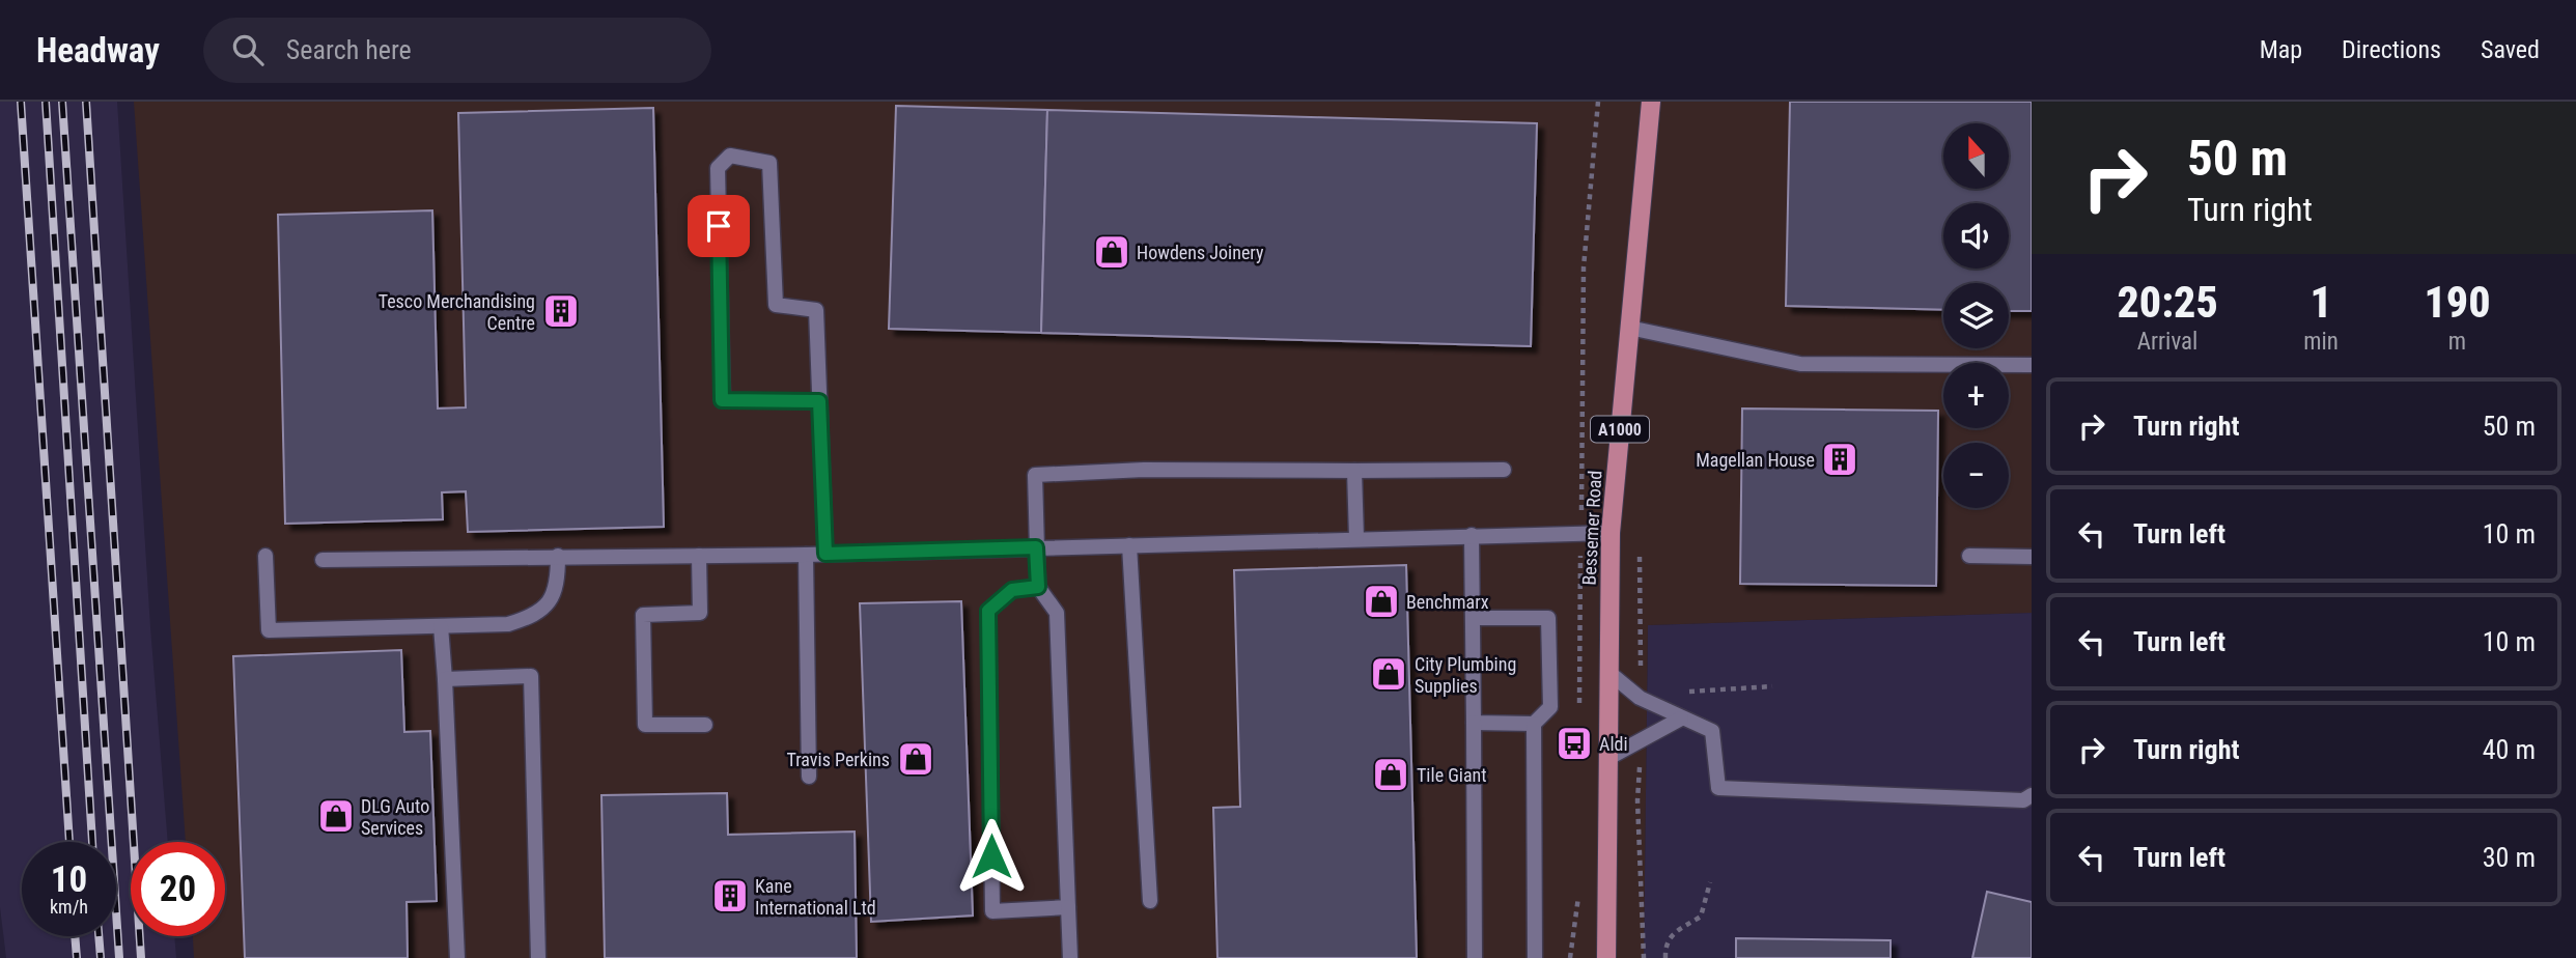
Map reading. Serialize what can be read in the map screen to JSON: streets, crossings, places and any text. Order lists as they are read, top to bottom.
{
  "streets": {
    "main road": ["A1000", "Bessemer Road"]
  },
  "places": {
    "shop": [
      "Howdens Joinery",
      "Benchmarx",
      "City Plumbing Supplies",
      "Travis Perkins",
      "Tile Giant",
      "DLG Auto Services"
    ],
    "building": ["Tesco Merchandising Centre", "Magellan House", "Kane International Ltd"],
    "bus stop": ["Aldi"]
  },
  "north": "top",
  "page": {
    "header": "Headway",
    "search": "Search here",
    "nav": ["Map", "Directions", "Saved"],
    "turn": ["50 m", "Turn right"],
    "map_buttons": ["+", "−"],
    "eta": [
      "20:25",
      "Arrival",
      "1",
      "min",
      "190",
      "m"
    ],
    "list": [
      {
        "name": "Turn right",
        "value": "50 m"
      },
      {
        "name": "Turn left",
        "value": "10 m"
      },
      {
        "name": "Turn left",
        "value": "10 m"
      },
      {
        "name": "Turn right",
        "value": "40 m"
      },
      {
        "name": "Turn left",
        "value": "30 m"
      }
    ],
    "speed": "10 km/h",
    "limit": "20"
  }
}
